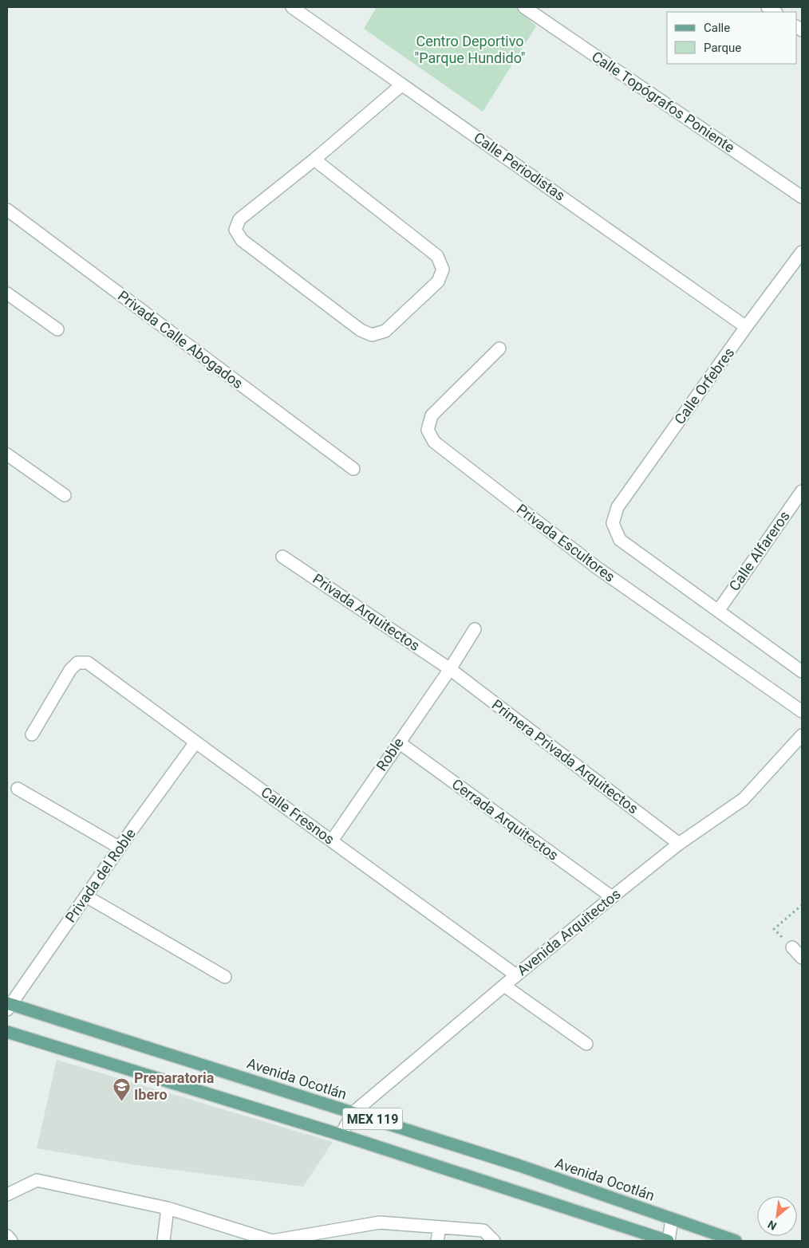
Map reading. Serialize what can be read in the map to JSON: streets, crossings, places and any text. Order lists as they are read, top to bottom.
{
  "streets": {
    "main road": ["Avenida Ocotlán", "MEX 119"],
    "street": [
      "Calle Topógrafos Poniente",
      "Calle Periodistas",
      "Privada Calle Abogados",
      "Calle Orfebres",
      "Privada Escultores",
      "Calle Alfareros",
      "Privada Arquitectos",
      "Roble",
      "Primera Privada Arquitectos",
      "Calle Fresnos",
      "Cerrada Arquitectos",
      "Privada del Roble",
      "Avenida Arquitectos"
    ]
  },
  "crossings": [
    ["Calle Periodistas", "Calle Orfebres"],
    ["Calle Orfebres", "Calle Alfareros"],
    ["Privada Arquitectos", "Roble"],
    ["Privada Arquitectos", "Primera Privada Arquitectos"],
    ["Roble", "Primera Privada Arquitectos"],
    ["Roble", "Calle Fresnos"],
    ["Roble", "Cerrada Arquitectos"],
    ["Primera Privada Arquitectos", "Avenida Arquitectos"],
    ["Calle Fresnos", "Privada del Roble"],
    ["Calle Fresnos", "Avenida Arquitectos"],
    ["Cerrada Arquitectos", "Avenida Arquitectos"],
    ["Privada del Roble", "Avenida Ocotlán"],
    ["Avenida Arquitectos", "Avenida Ocotlán"],
    ["Avenida Arquitectos", "MEX 119"]
  ],
  "parks": ["Centro Deportivo \"Parque Hundido\""],
  "places": {
    "school or university": ["Preparatoria Ibero"]
  },
  "legend": ["Calle", "Parque"],
  "north": "bottom left"
}
